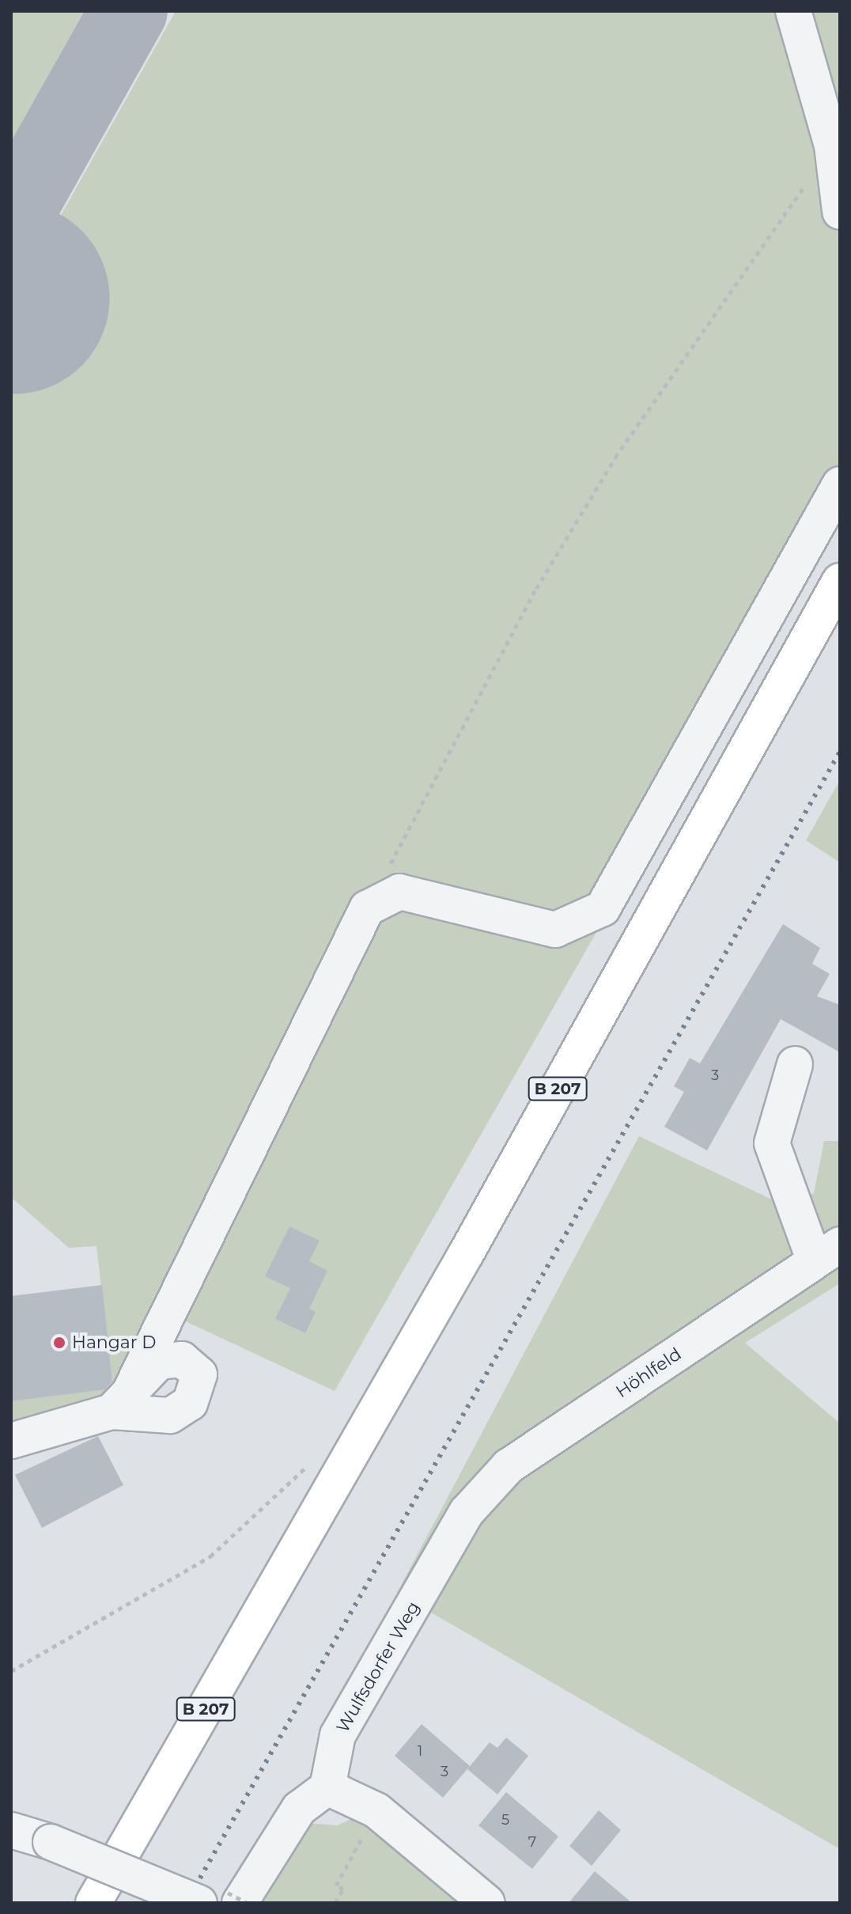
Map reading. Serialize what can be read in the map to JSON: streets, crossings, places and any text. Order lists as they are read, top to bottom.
{
  "streets": {
    "main road": ["B 207"],
    "street": ["Höhlfeld", "Wulfsdorfer Weg"]
  },
  "crossings": [
    ["Höhlfeld", "Wulfsdorfer Weg"]
  ],
  "places": ["Hangar D"],
  "house_numbers": [
    "3",
    "1",
    "3",
    "5",
    "7"
  ]
}
